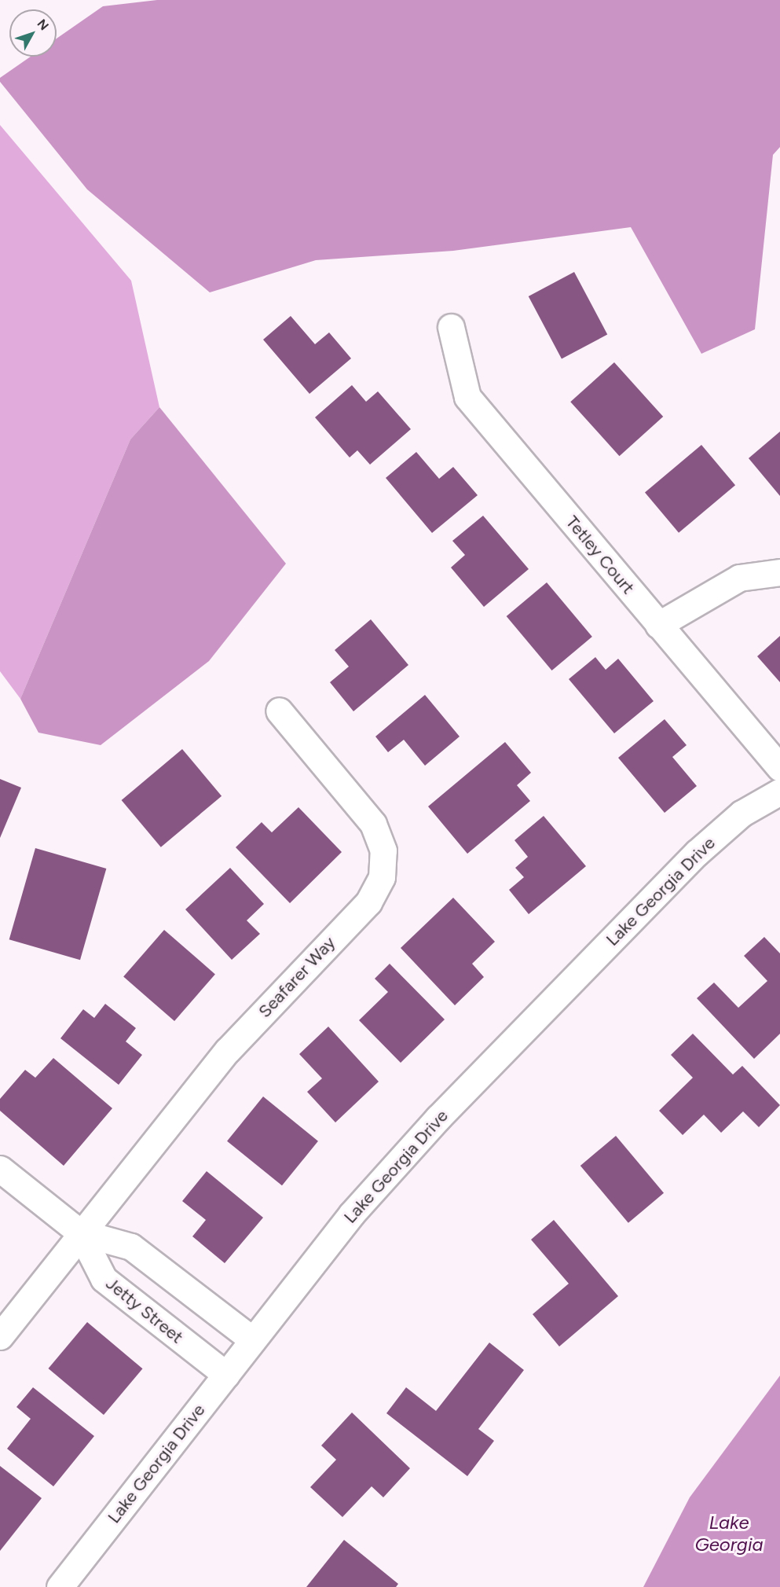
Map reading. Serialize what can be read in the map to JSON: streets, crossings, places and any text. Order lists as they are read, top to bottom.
{
  "streets": {
    "street": [
      "Tetley Court",
      "Lake Georgia Drive",
      "Seafarer Way",
      "Jetty Street"
    ]
  },
  "crossings": [
    ["Lake Georgia Drive", "Jetty Street"],
    ["Seafarer Way", "Jetty Street"]
  ],
  "water": ["Lake Georgia"],
  "north": "top right"
}
